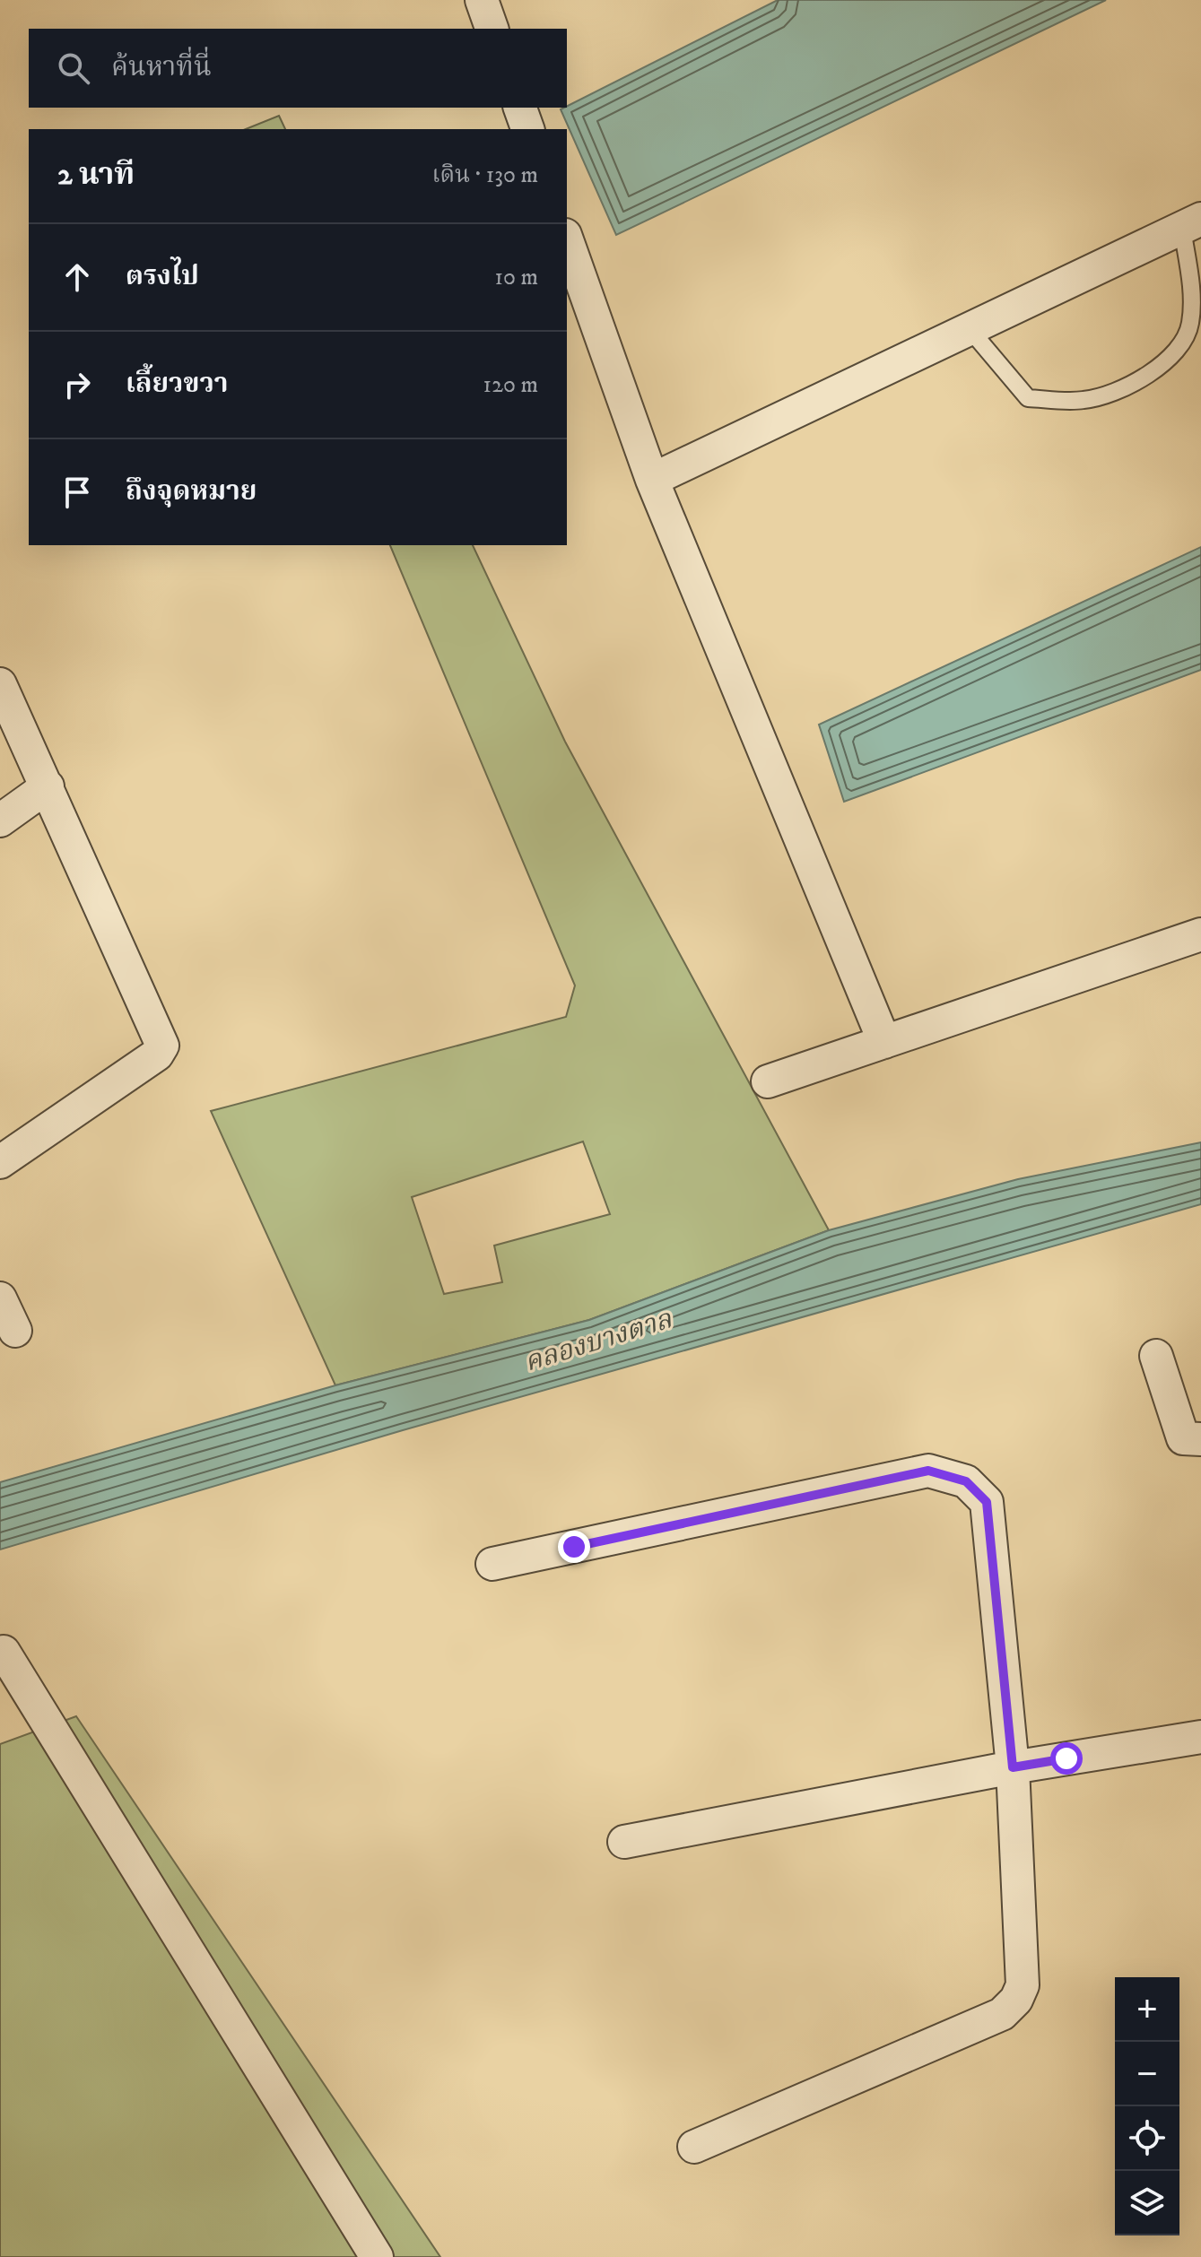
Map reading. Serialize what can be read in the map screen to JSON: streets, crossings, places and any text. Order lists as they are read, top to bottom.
{
  "water": ["คลองบางตาล"],
  "page": {
    "search": "ค้นหาที่นี่",
    "heading": ["2 นาที", "เดิน · 130 m"],
    "list": [
      ["ตรงไป", "10 m"],
      ["เลี้ยวขวา", "120 m"],
      "ถึงจุดหมาย"
    ],
    "map_buttons": ["+", "−"]
  }
}
